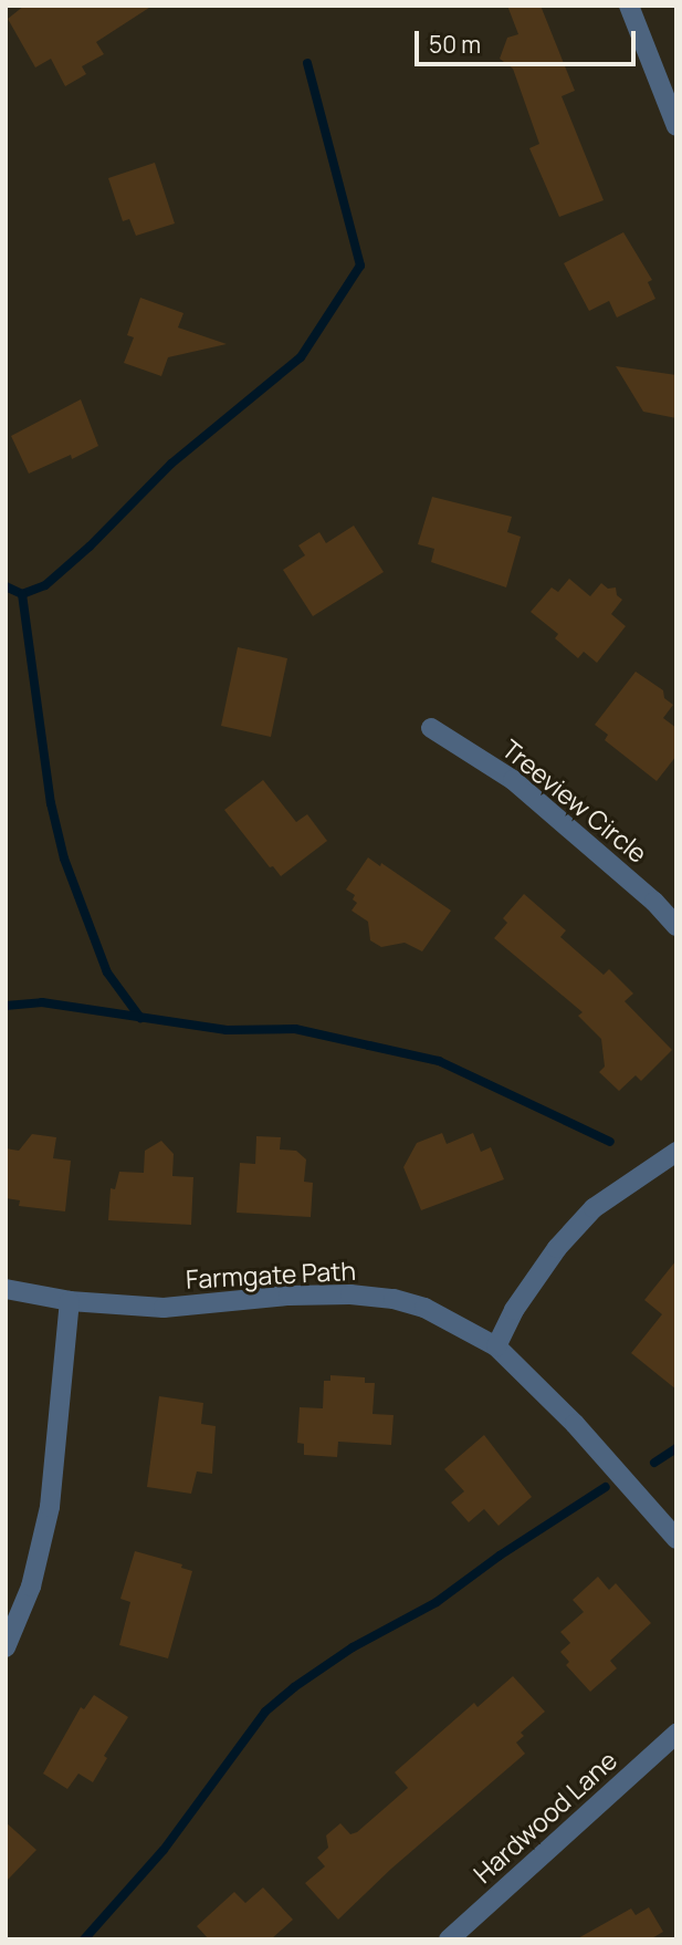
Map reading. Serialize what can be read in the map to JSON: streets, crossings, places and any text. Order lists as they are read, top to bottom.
{
  "streets": {
    "street": ["Treeview Circle", "Farmgate Path", "Hardwood Lane"]
  },
  "scale_bar": "50 m"
}
